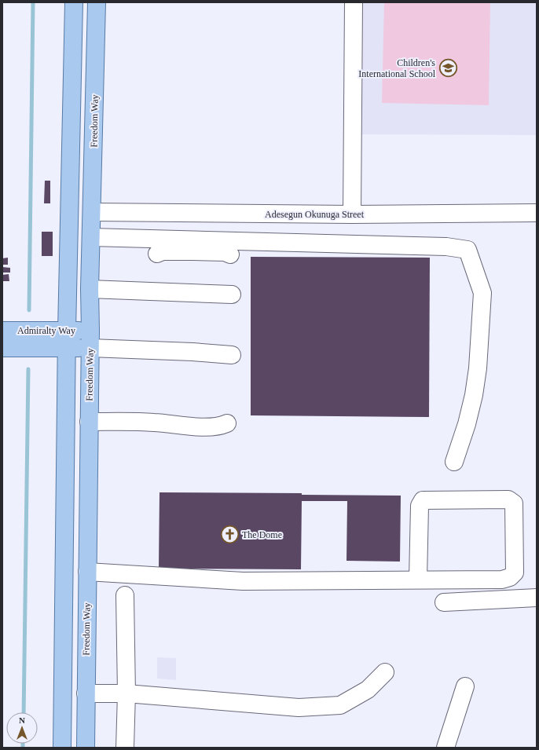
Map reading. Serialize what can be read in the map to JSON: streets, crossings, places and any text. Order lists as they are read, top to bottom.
{
  "streets": {
    "main road": ["Freedom Way", "Admiralty Way"],
    "street": ["Adesegun Okunuga Street"]
  },
  "crossings": [
    ["Freedom Way", "Adesegun Okunuga Street"],
    ["Freedom Way", "Admiralty Way"]
  ],
  "places": {
    "school or university": ["Children's International School"],
    "church": ["The Dome"]
  },
  "north": "top"
}
